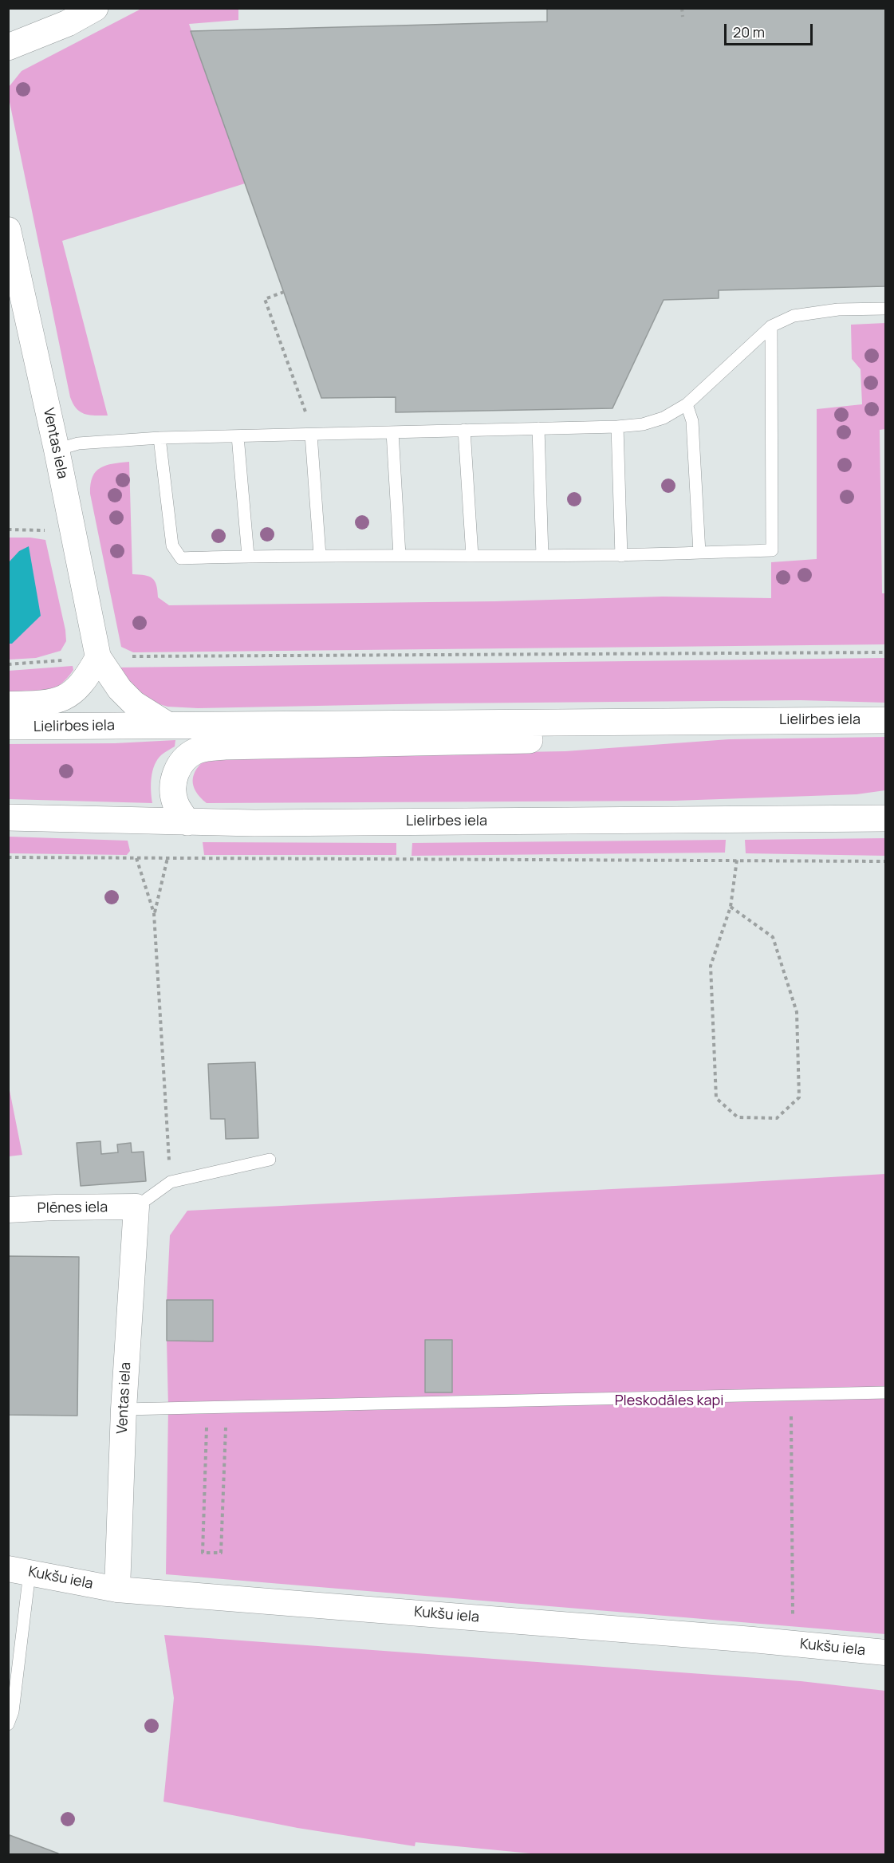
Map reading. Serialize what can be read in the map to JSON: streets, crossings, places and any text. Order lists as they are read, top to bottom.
{
  "streets": {
    "main road": ["Lielirbes iela"],
    "street": ["Ventas iela", "Plēnes iela", "Kukšu iela"]
  },
  "crossings": [
    ["Ventas iela", "Lielirbes iela"],
    ["Ventas iela", "Plēnes iela"],
    ["Ventas iela", "Kukšu iela"]
  ],
  "parks": ["Pleskodāles kapi"],
  "scale_bar": "20 m"
}
